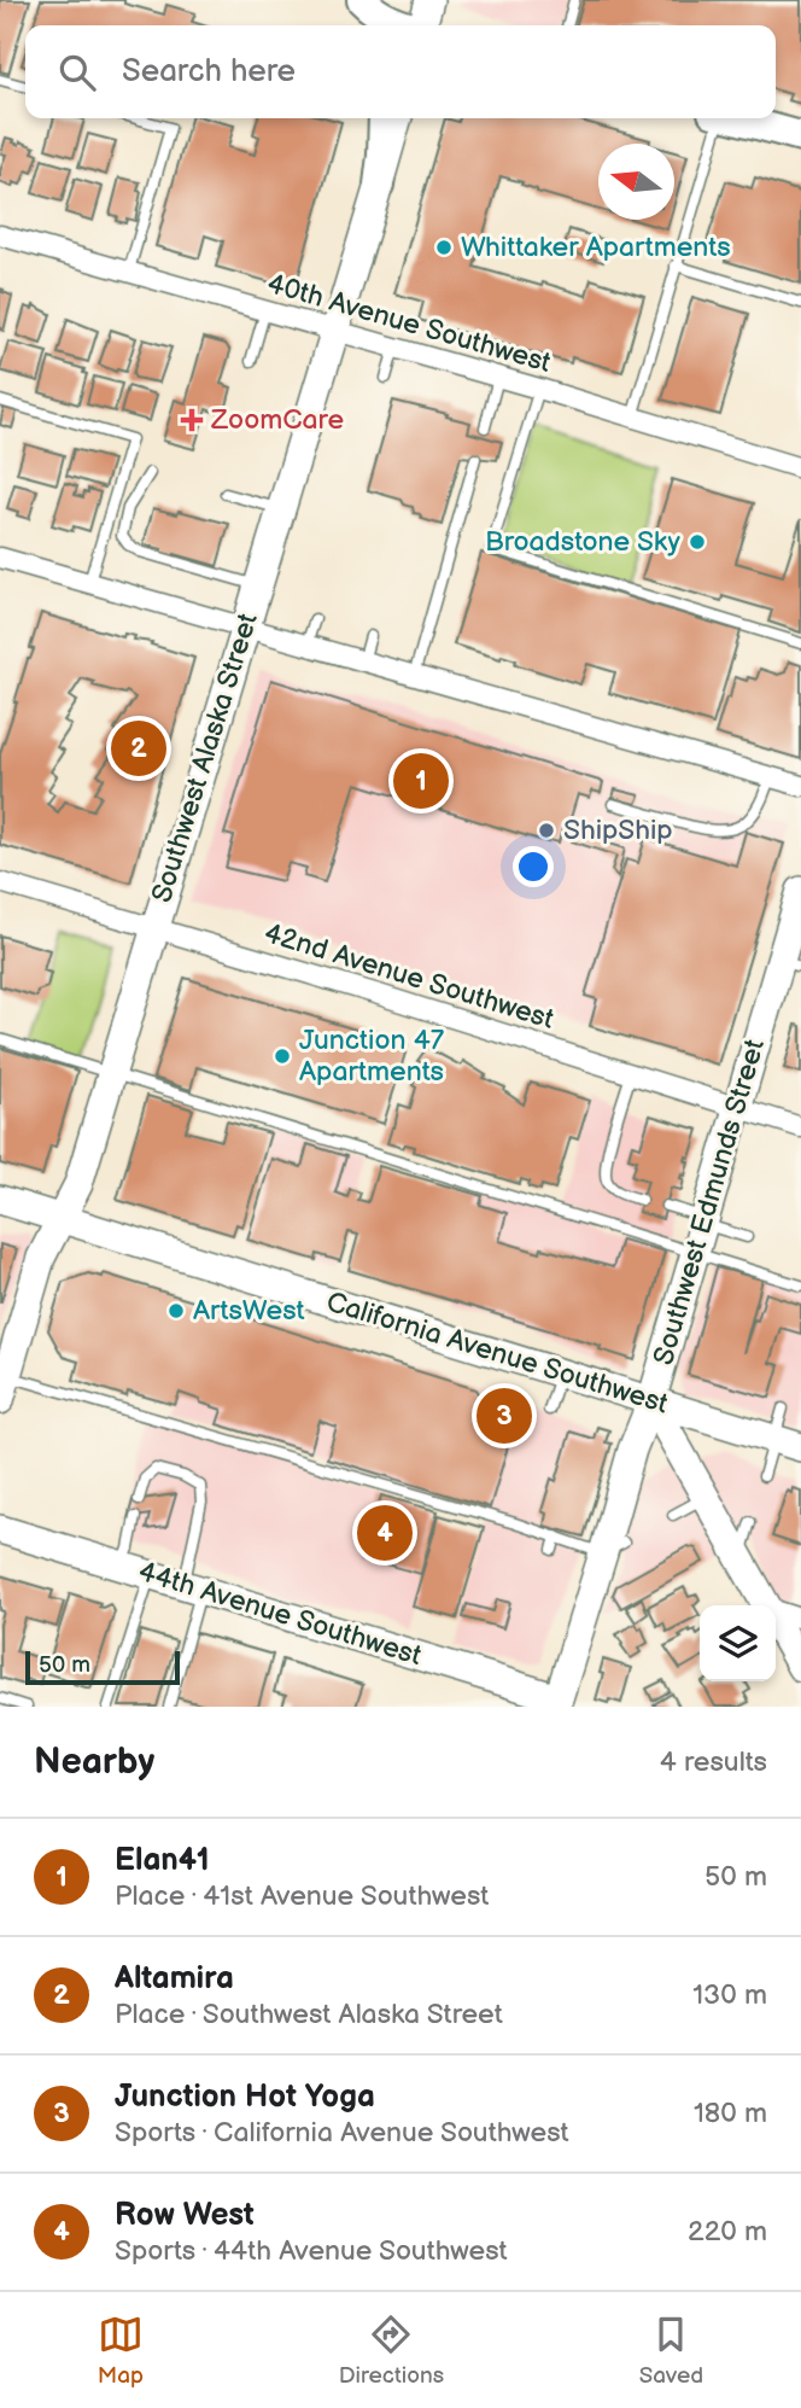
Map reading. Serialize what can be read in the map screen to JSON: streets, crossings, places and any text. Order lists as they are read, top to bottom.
{
  "streets": {
    "main road": [
      "Southwest Alaska Street",
      "Southwest Edmunds Street",
      "California Avenue Southwest",
      "44th Avenue Southwest"
    ],
    "street": ["40th Avenue Southwest", "42nd Avenue Southwest"]
  },
  "crossings": [
    ["40th Avenue Southwest", "Southwest Alaska Street"],
    ["Southwest Alaska Street", "42nd Avenue Southwest"],
    ["Southwest Alaska Street", "California Avenue Southwest"],
    ["42nd Avenue Southwest", "Southwest Edmunds Street"],
    ["Southwest Edmunds Street", "California Avenue Southwest"],
    ["Southwest Edmunds Street", "44th Avenue Southwest"]
  ],
  "places": {
    "other": [
      "Whittaker Apartments",
      "Broadstone Sky",
      "ShipShip",
      "Junction 47 Apartments",
      "ArtsWest"
    ],
    "health": ["ZoomCare"]
  },
  "scale_bar": "50 m",
  "north": "left",
  "page": {
    "search": "Search here",
    "pins": [
      "2",
      "1",
      "3",
      "4"
    ],
    "scale": "50 m",
    "heading": ["Nearby", "4 results"],
    "list": [
      {
        "mark": "1",
        "name": "Elan41",
        "note": "Place · 41st Avenue Southwest",
        "value": "50 m"
      },
      {
        "mark": "2",
        "name": "Altamira",
        "note": "Place · Southwest Alaska Street",
        "value": "130 m"
      },
      {
        "mark": "3",
        "name": "Junction Hot Yoga",
        "note": "Sports · California Avenue Southwest",
        "value": "180 m"
      },
      {
        "mark": "4",
        "name": "Row West",
        "note": "Sports · 44th Avenue Southwest",
        "value": "220 m"
      }
    ],
    "nav": ["Map", "Directions", "Saved"]
  }
}
